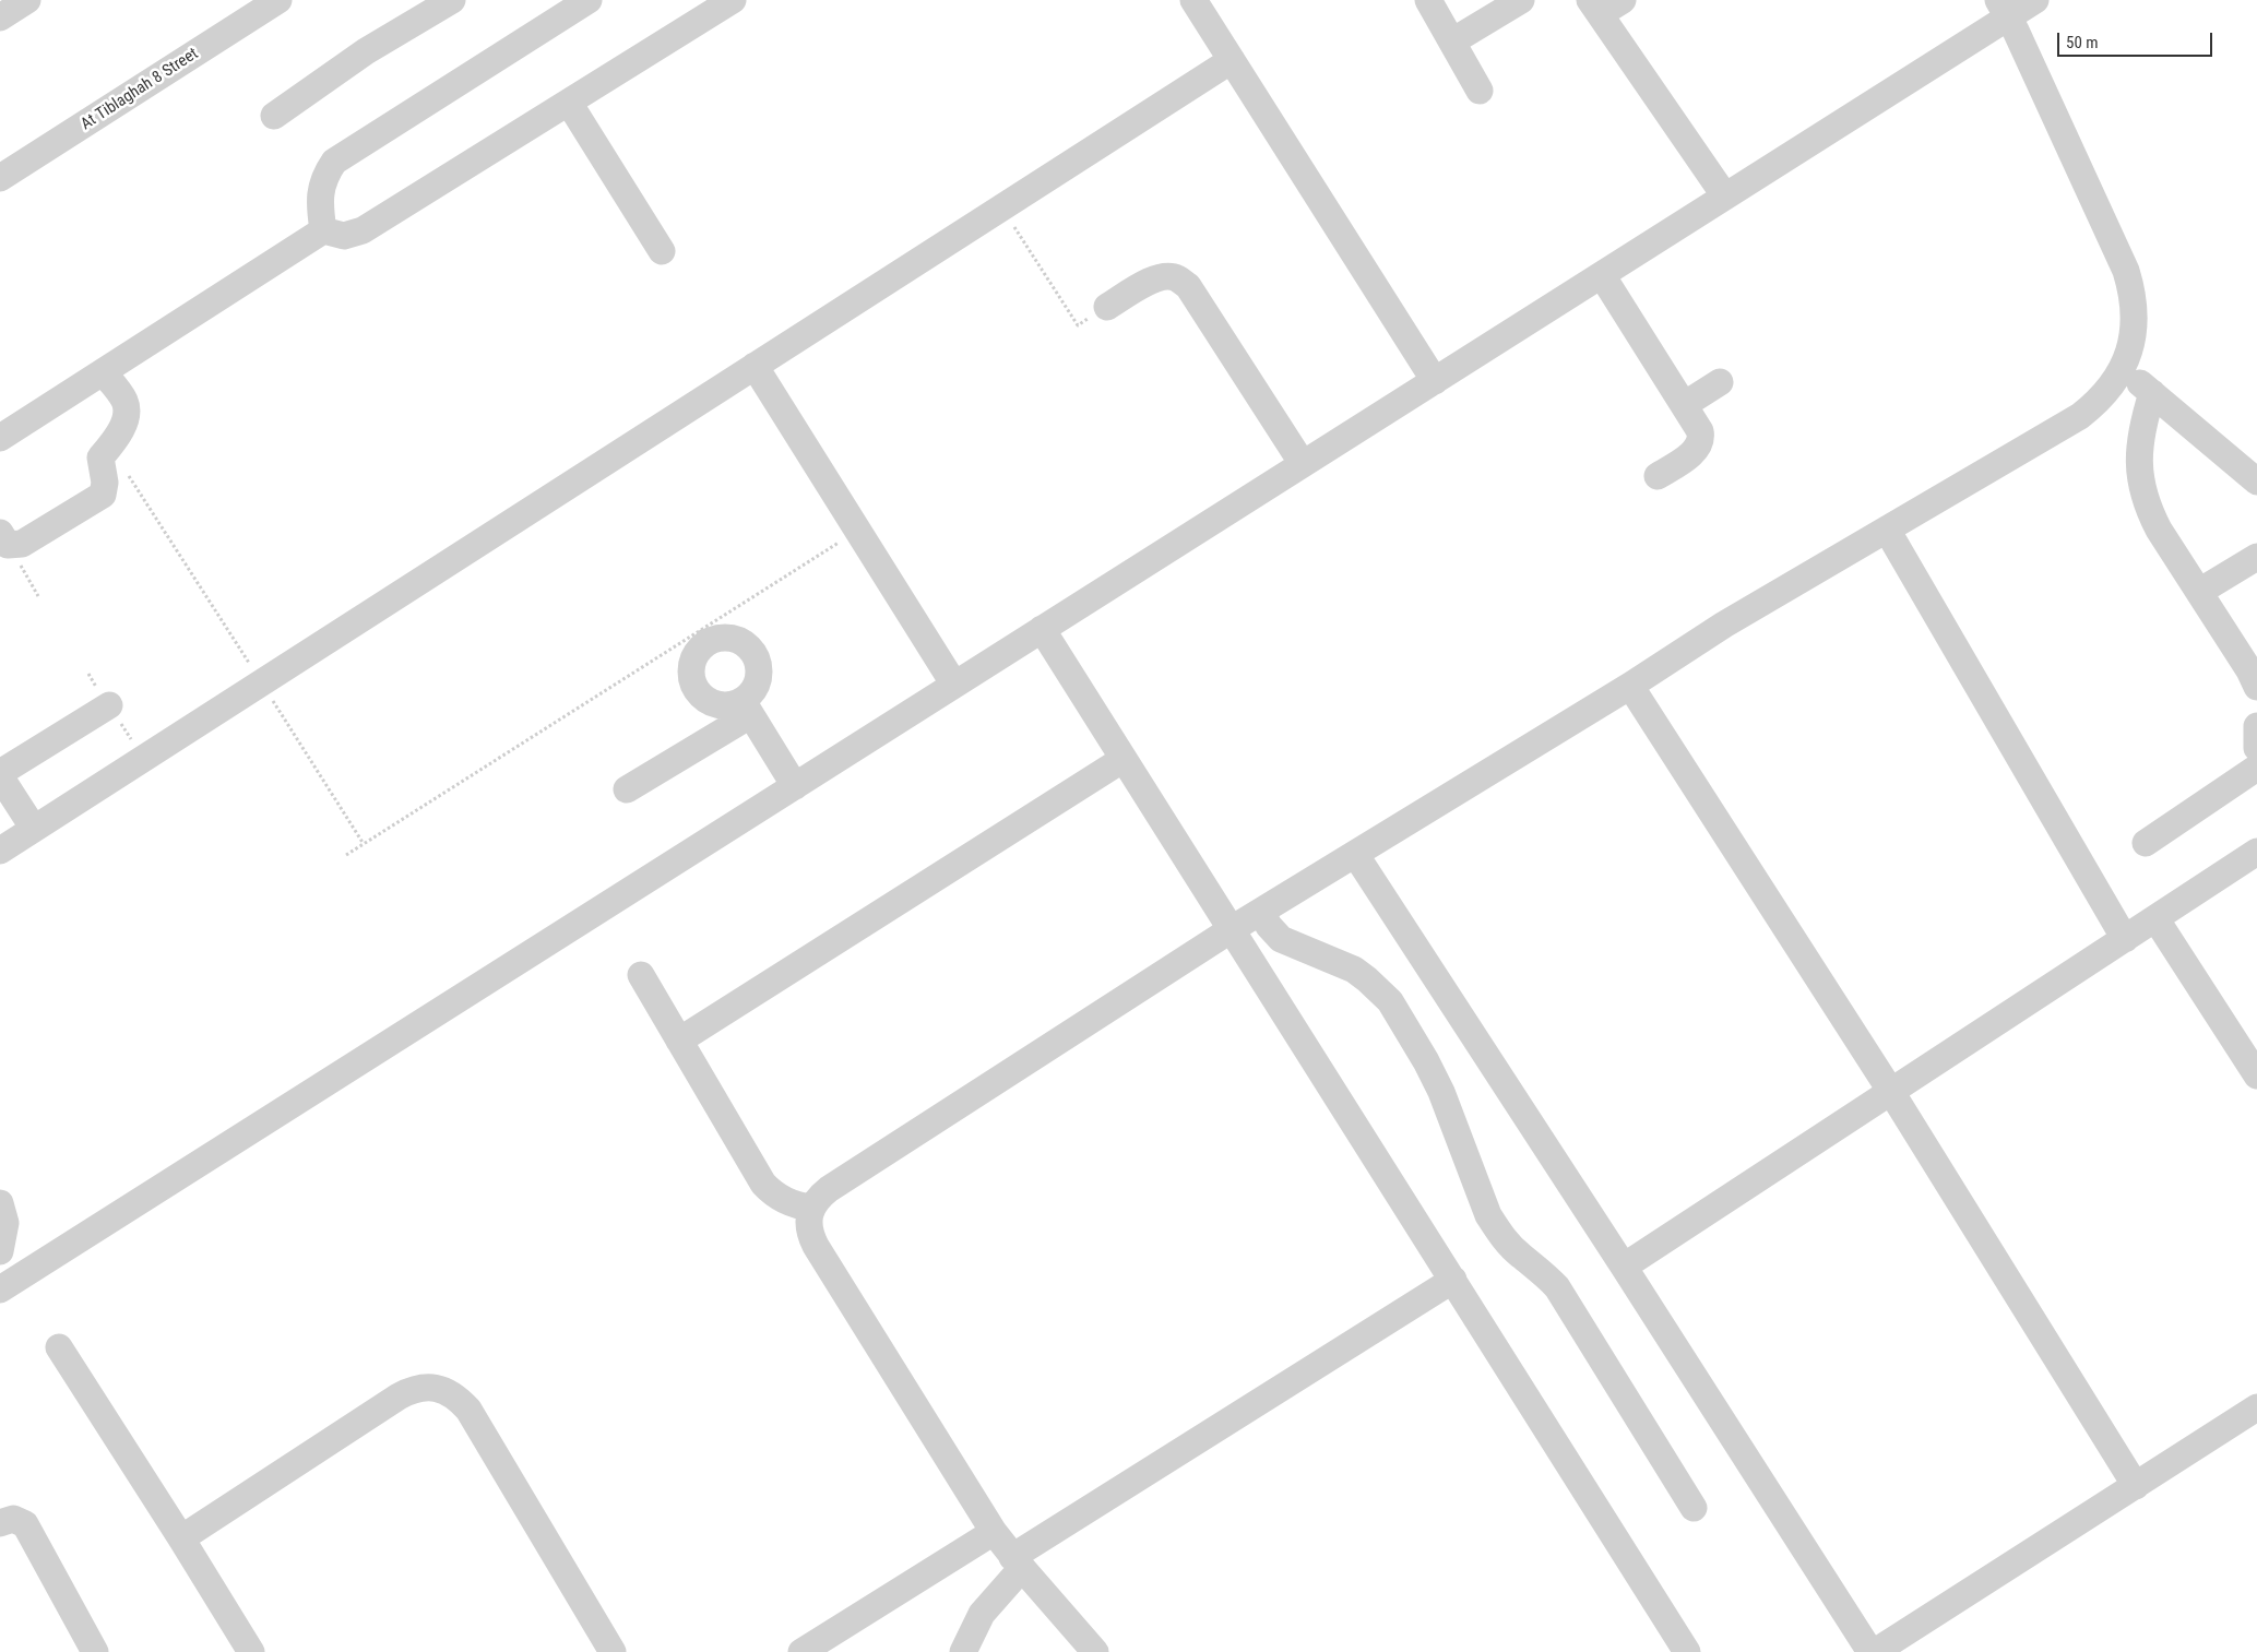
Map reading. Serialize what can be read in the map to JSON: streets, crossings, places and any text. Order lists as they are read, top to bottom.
{
  "streets": {
    "street": ["At Tiblaghah 8 Street"]
  },
  "scale_bar": "50 m"
}
